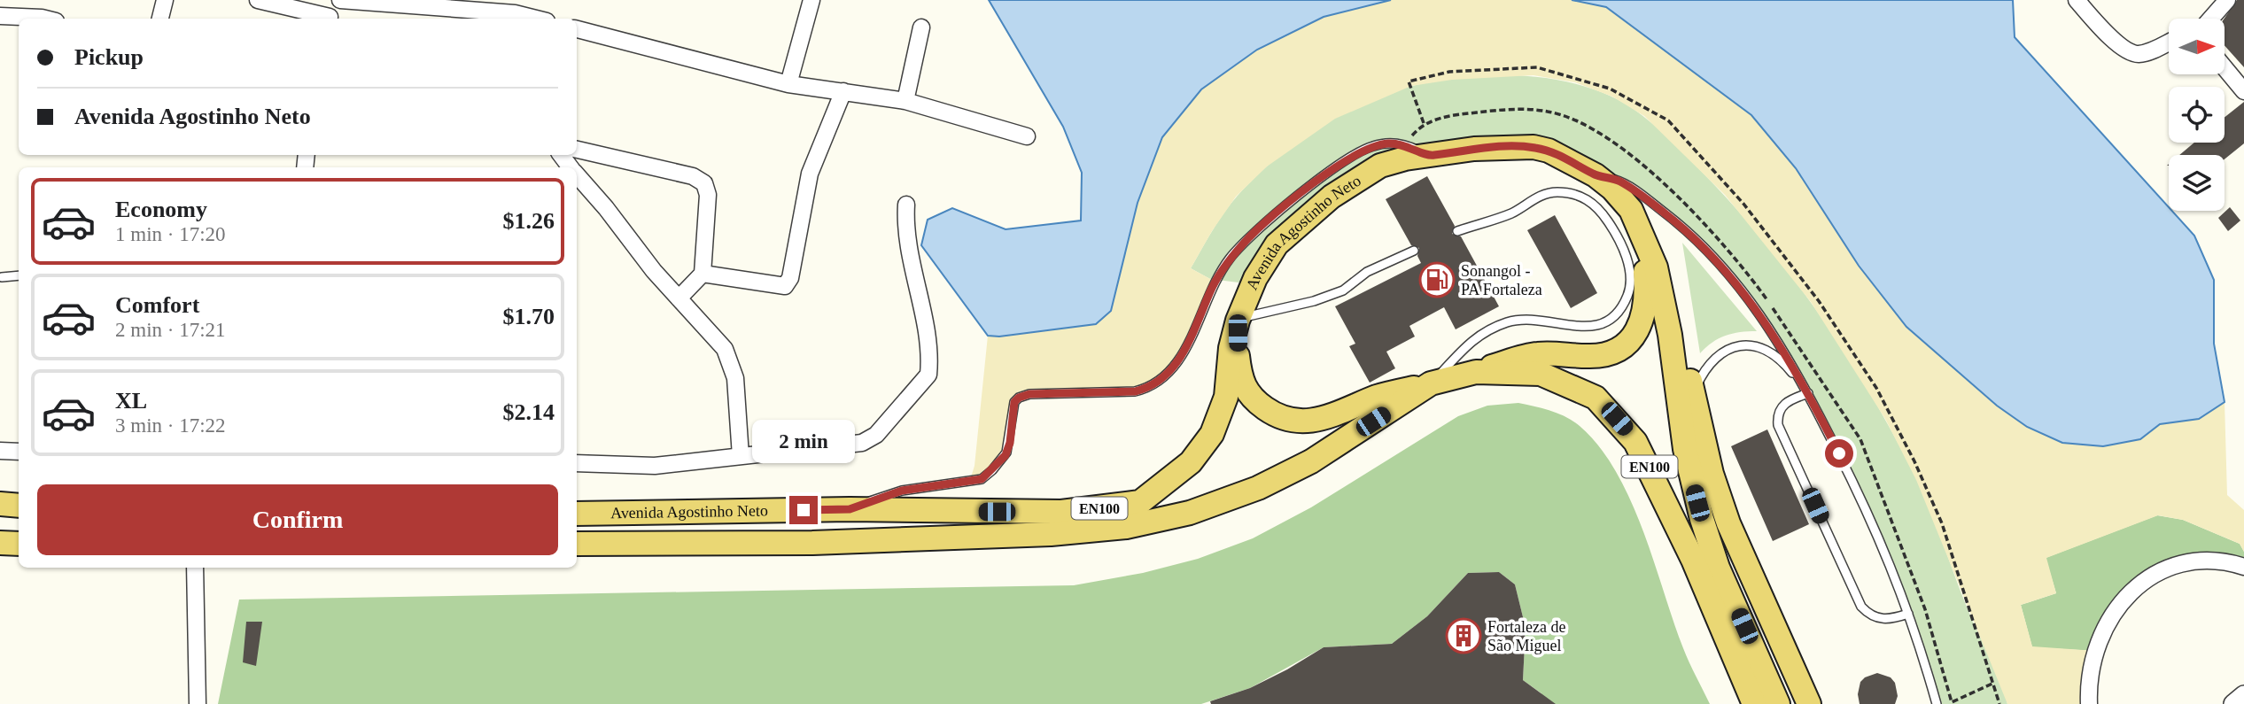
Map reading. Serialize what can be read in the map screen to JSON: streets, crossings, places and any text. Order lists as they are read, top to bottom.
{
  "streets": {
    "main road": ["Avenida Agostinho Neto", "EN100"]
  },
  "places": {
    "fuel station": ["Sonangol - PA Fortaleza"],
    "building": ["Fortaleza de São Miguel"]
  },
  "north": "right",
  "page": {
    "banner": ["Pickup", "Avenida Agostinho Neto"],
    "list": [
      {
        "name": "Economy",
        "note": "1 min · 17:20",
        "value": "$1.26"
      },
      {
        "name": "Comfort",
        "note": "2 min · 17:21",
        "value": "$1.70"
      },
      {
        "name": "XL",
        "note": "3 min · 17:22",
        "value": "$2.14"
      }
    ],
    "bubble": "2 min",
    "buttons": "Confirm"
  }
}
